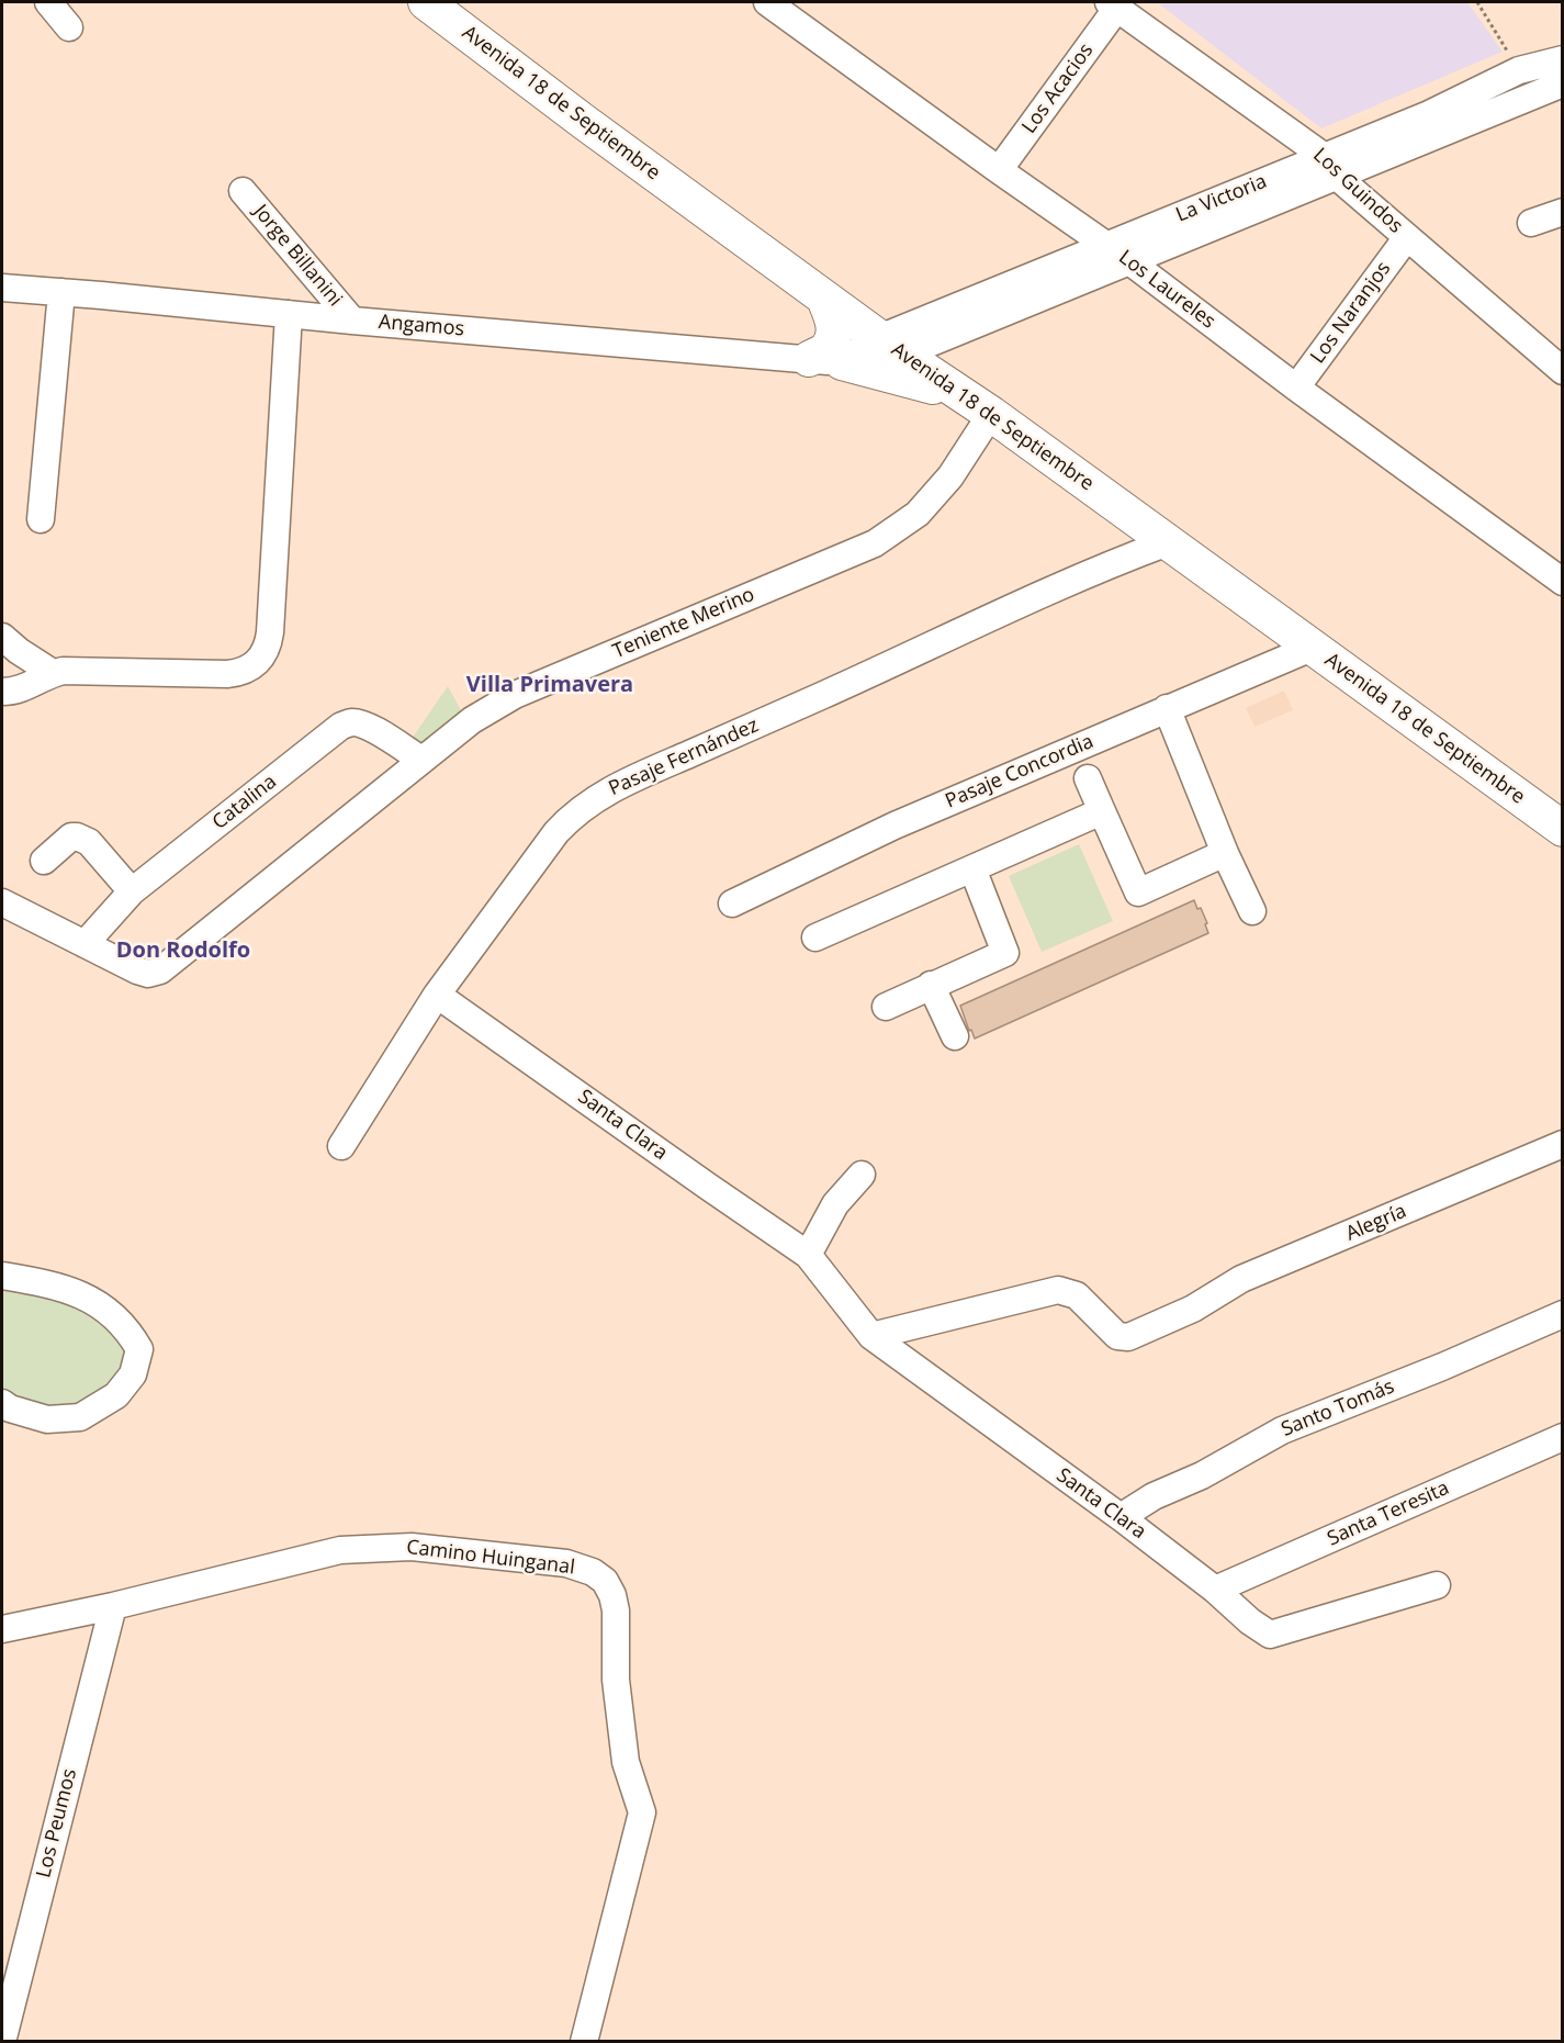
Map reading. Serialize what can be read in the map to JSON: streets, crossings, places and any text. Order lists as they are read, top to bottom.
{
  "streets": {
    "main road": ["Avenida 18 de Septiembre"],
    "street": [
      "Los Acacios",
      "Los Guindos",
      "La Victoria",
      "Jorge Billanini",
      "Los Laureles",
      "Los Naranjos",
      "Angamos",
      "Teniente Merino",
      "Pasaje Fernández",
      "Pasaje Concordia",
      "Catalina",
      "Santa Clara",
      "Alegría",
      "Santo Tomás",
      "Santa Teresita",
      "Camino Huinganal",
      "Los Peumos"
    ]
  },
  "crossings": [
    ["Los Acacios", "Los Guindos"],
    ["Los Acacios", "Los Laureles"],
    ["Avenida 18 de Septiembre", "La Victoria"],
    ["Avenida 18 de Septiembre", "Teniente Merino"],
    ["Avenida 18 de Septiembre", "Pasaje Fernández"],
    ["Avenida 18 de Septiembre", "Pasaje Concordia"],
    ["Los Guindos", "La Victoria"],
    ["Los Guindos", "Los Naranjos"],
    ["La Victoria", "Los Laureles"],
    ["Jorge Billanini", "Angamos"],
    ["Los Laureles", "Los Naranjos"],
    ["Teniente Merino", "Catalina"],
    ["Pasaje Fernández", "Santa Clara"],
    ["Santa Clara", "Alegría"],
    ["Santa Clara", "Santo Tomás"],
    ["Santa Clara", "Santa Teresita"],
    ["Camino Huinganal", "Los Peumos"]
  ],
  "districts": ["Villa Primavera", "Don Rodolfo"]
}
